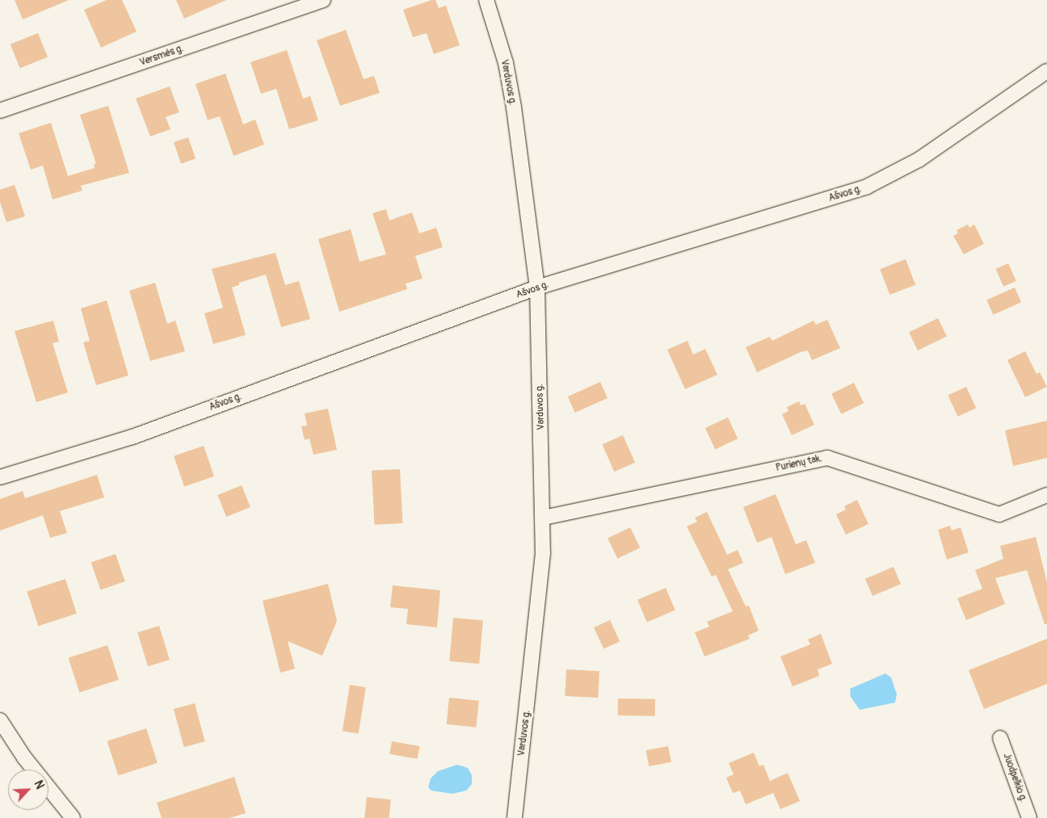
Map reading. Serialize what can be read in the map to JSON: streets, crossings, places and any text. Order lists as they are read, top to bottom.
{
  "streets": {
    "street": [
      "Versmės g.",
      "Varduvos g.",
      "Ašvos g.",
      "Purienų tak.",
      "Juodpelkio g."
    ]
  },
  "crossings": [
    ["Varduvos g.", "Ašvos g."],
    ["Varduvos g.", "Purienų tak."]
  ],
  "north": "top right"
}
